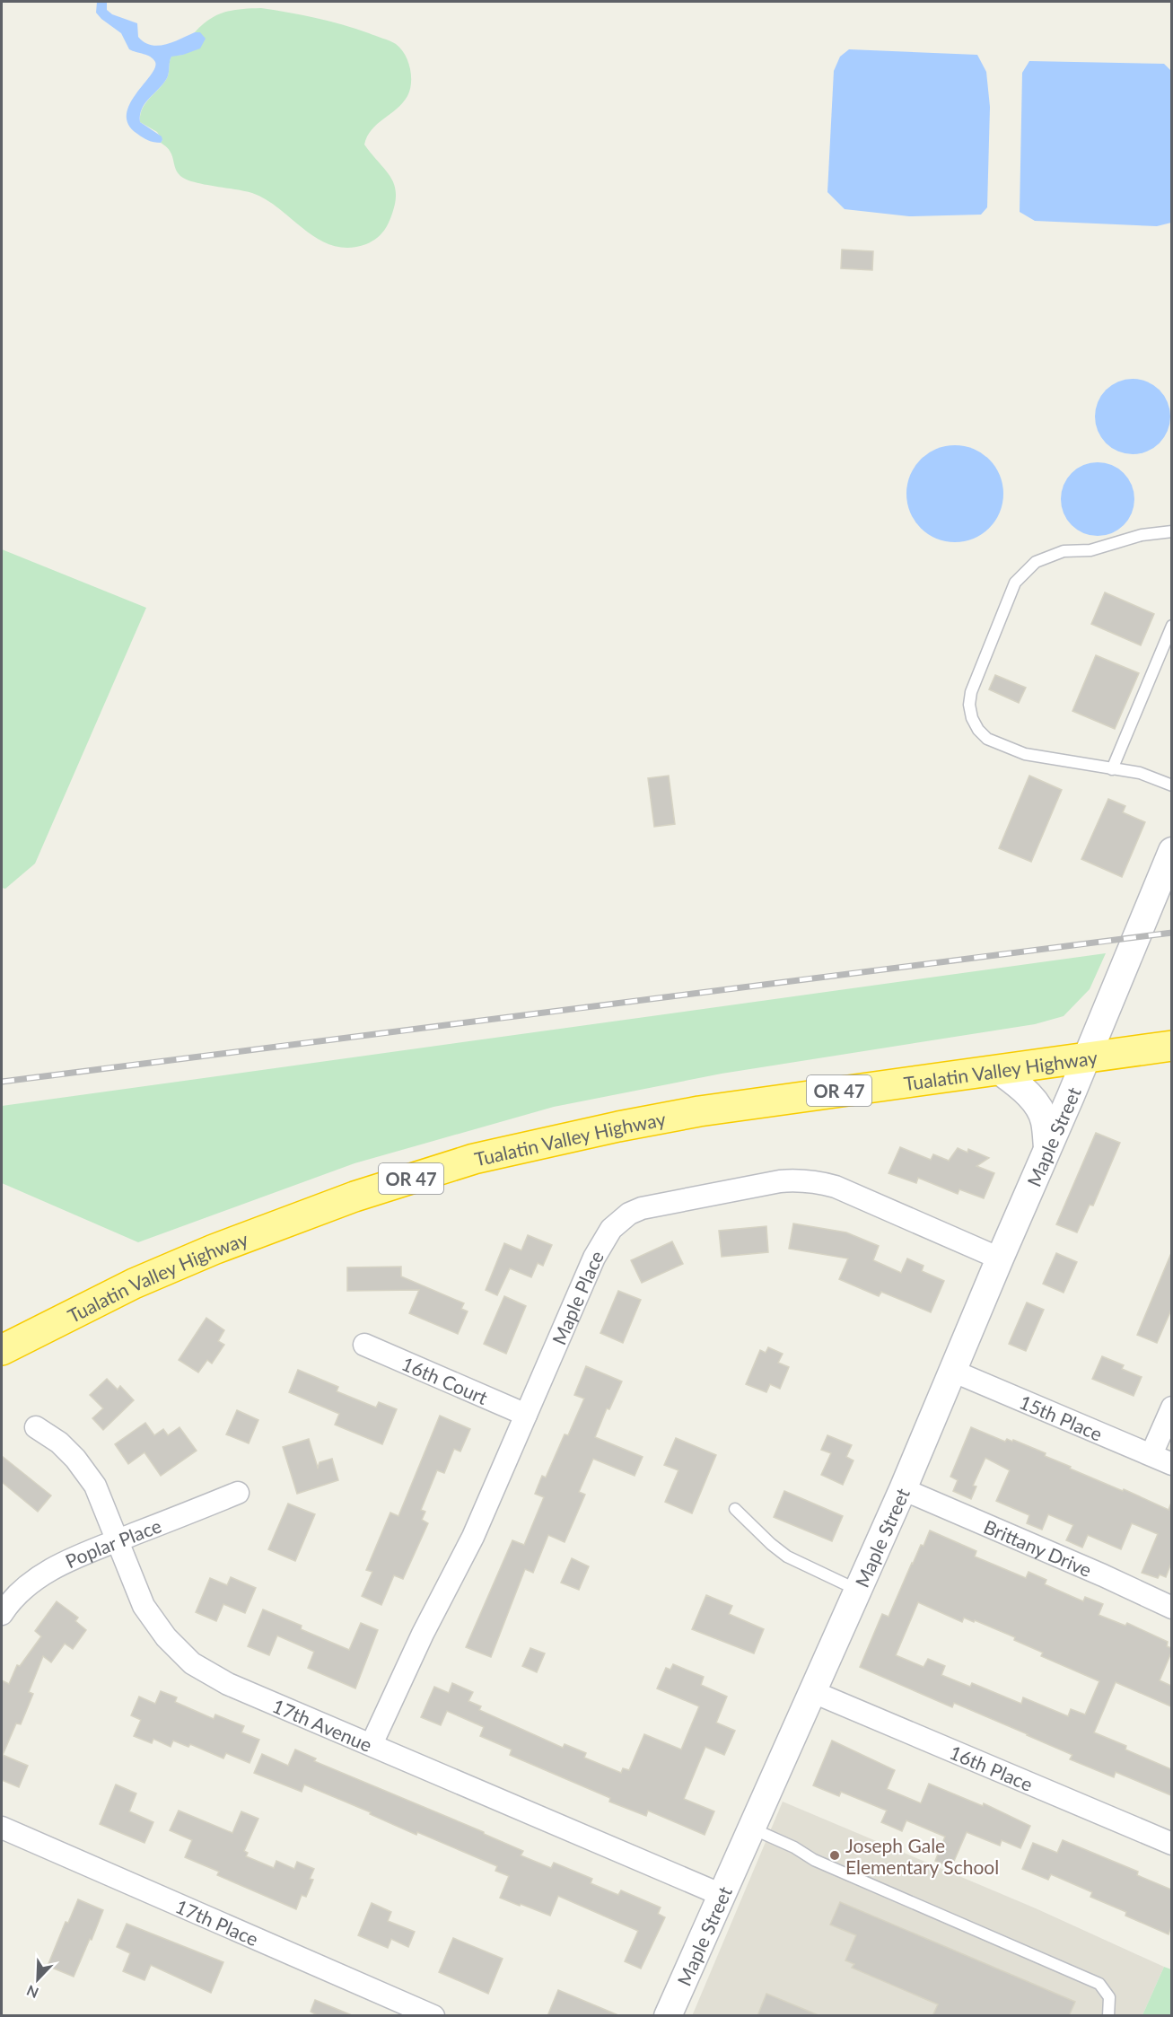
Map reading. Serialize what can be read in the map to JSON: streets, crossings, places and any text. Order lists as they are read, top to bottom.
{
  "streets": {
    "highway": ["Tualatin Valley Highway", "OR 47"],
    "street": [
      "Maple Street",
      "Maple Place",
      "16th Court",
      "15th Place",
      "Poplar Place",
      "Brittany Drive",
      "17th Avenue",
      "16th Place",
      "17th Place"
    ]
  },
  "crossings": [
    ["Tualatin Valley Highway", "Maple Street"],
    ["Maple Street", "Maple Place"],
    ["Maple Street", "15th Place"],
    ["Maple Street", "Brittany Drive"],
    ["Maple Street", "17th Avenue"],
    ["Maple Street", "16th Place"],
    ["Maple Place", "16th Court"],
    ["Maple Place", "17th Avenue"],
    ["Poplar Place", "17th Avenue"]
  ],
  "places": ["Joseph Gale Elementary School"],
  "north": "bottom left"
}
